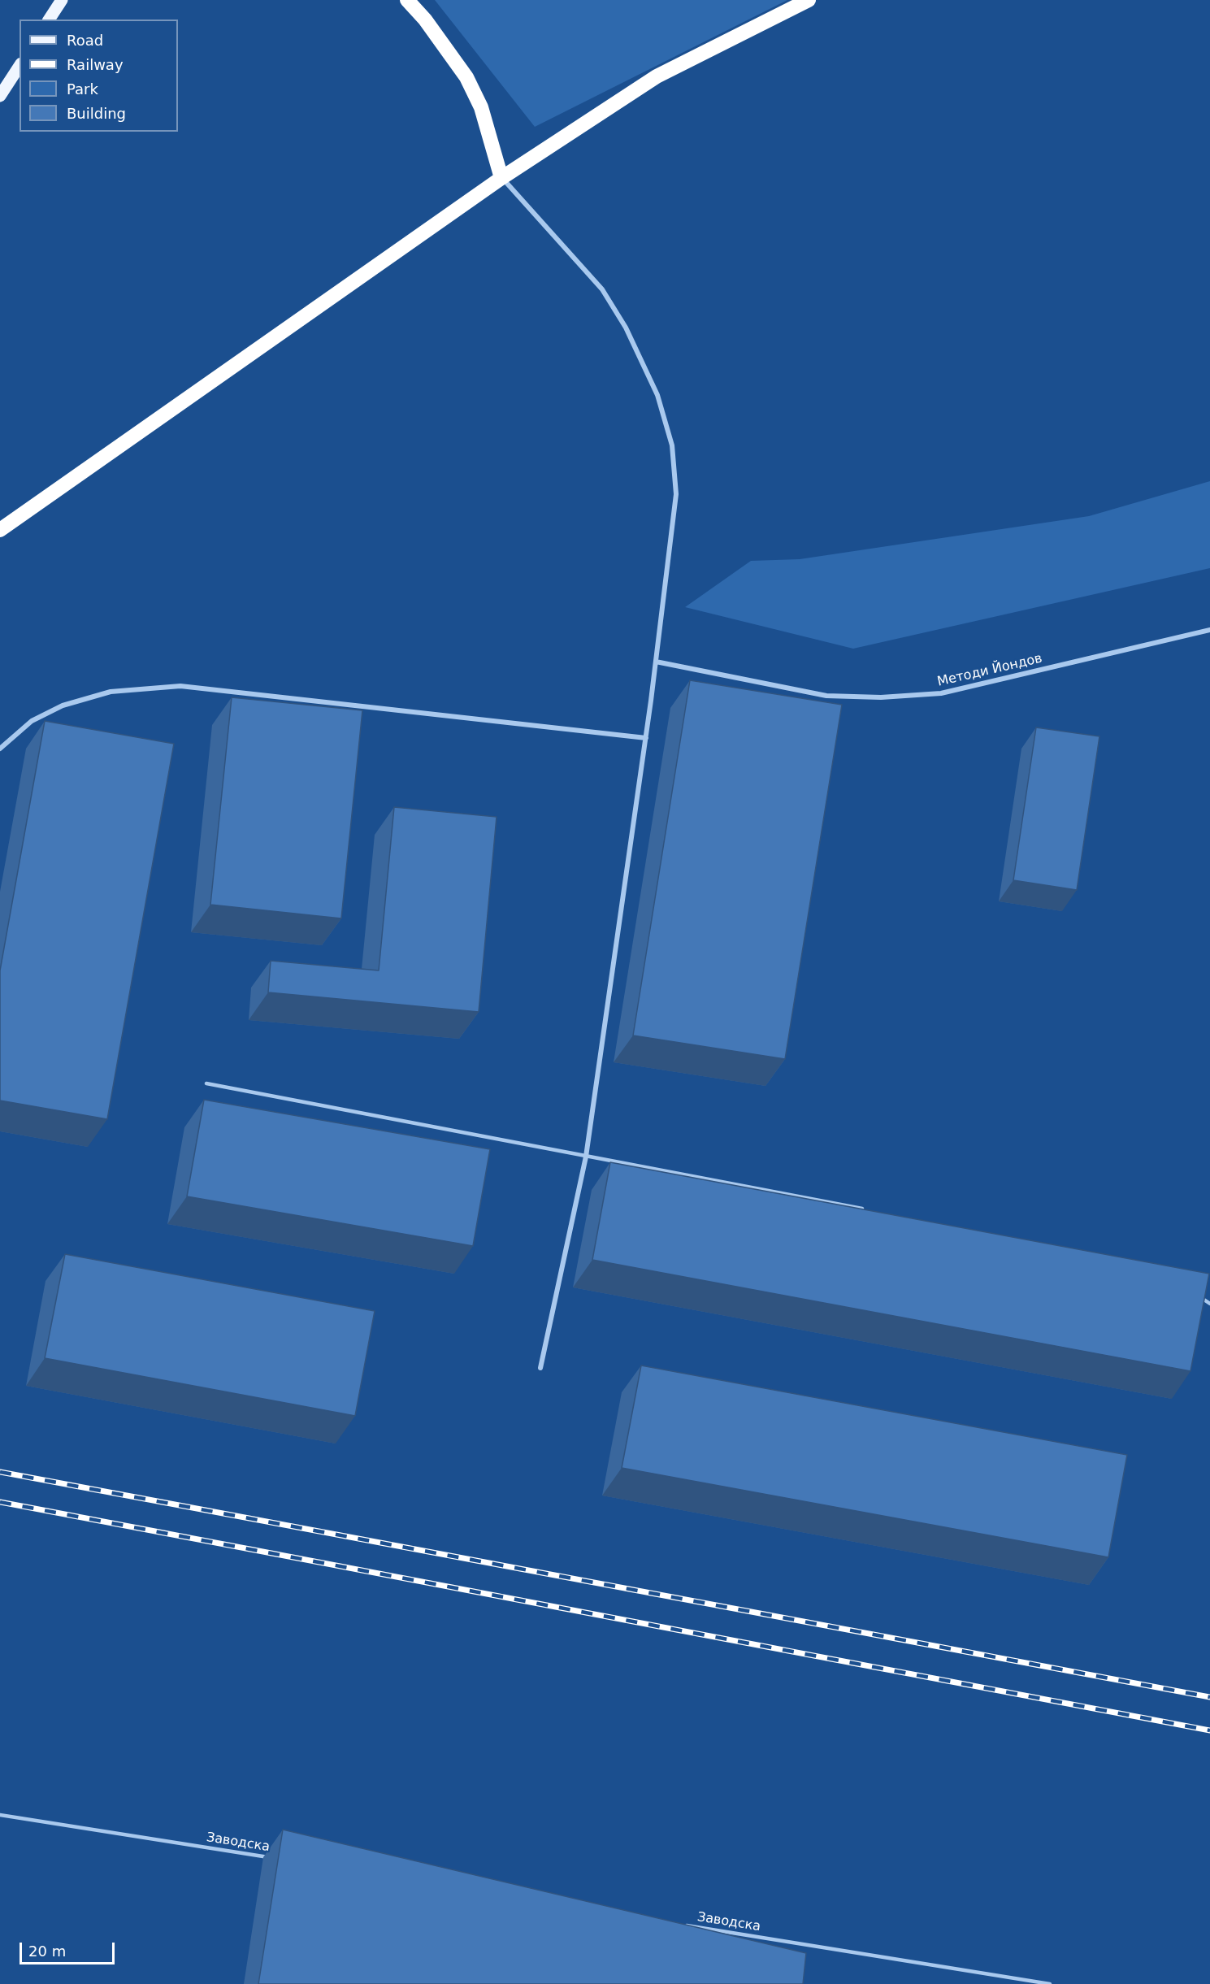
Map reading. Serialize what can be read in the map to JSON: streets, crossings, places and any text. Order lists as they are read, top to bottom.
{
  "streets": {
    "street": ["Методи Йондов"],
    "lane": ["Заводска"]
  },
  "legend": [
    "Road",
    "Railway",
    "Park",
    "Building"
  ],
  "scale_bar": "20 m"
}
